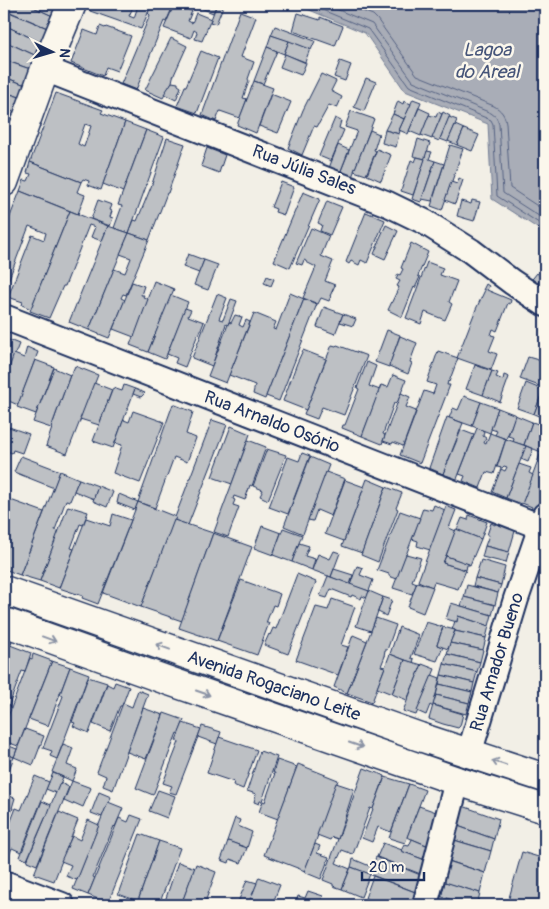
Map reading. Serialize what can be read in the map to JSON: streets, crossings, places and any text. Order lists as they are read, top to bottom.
{
  "streets": {
    "main road": ["Avenida Rogaciano Leite"],
    "street": ["Rua Júlia Sales", "Rua Arnaldo Osório", "Rua Amador Bueno"]
  },
  "crossings": [
    ["Rua Arnaldo Osório", "Rua Amador Bueno"],
    ["Rua Amador Bueno", "Avenida Rogaciano Leite"]
  ],
  "water": ["Lagoa do Areal"],
  "scale_bar": "20 m",
  "north": "right"
}
